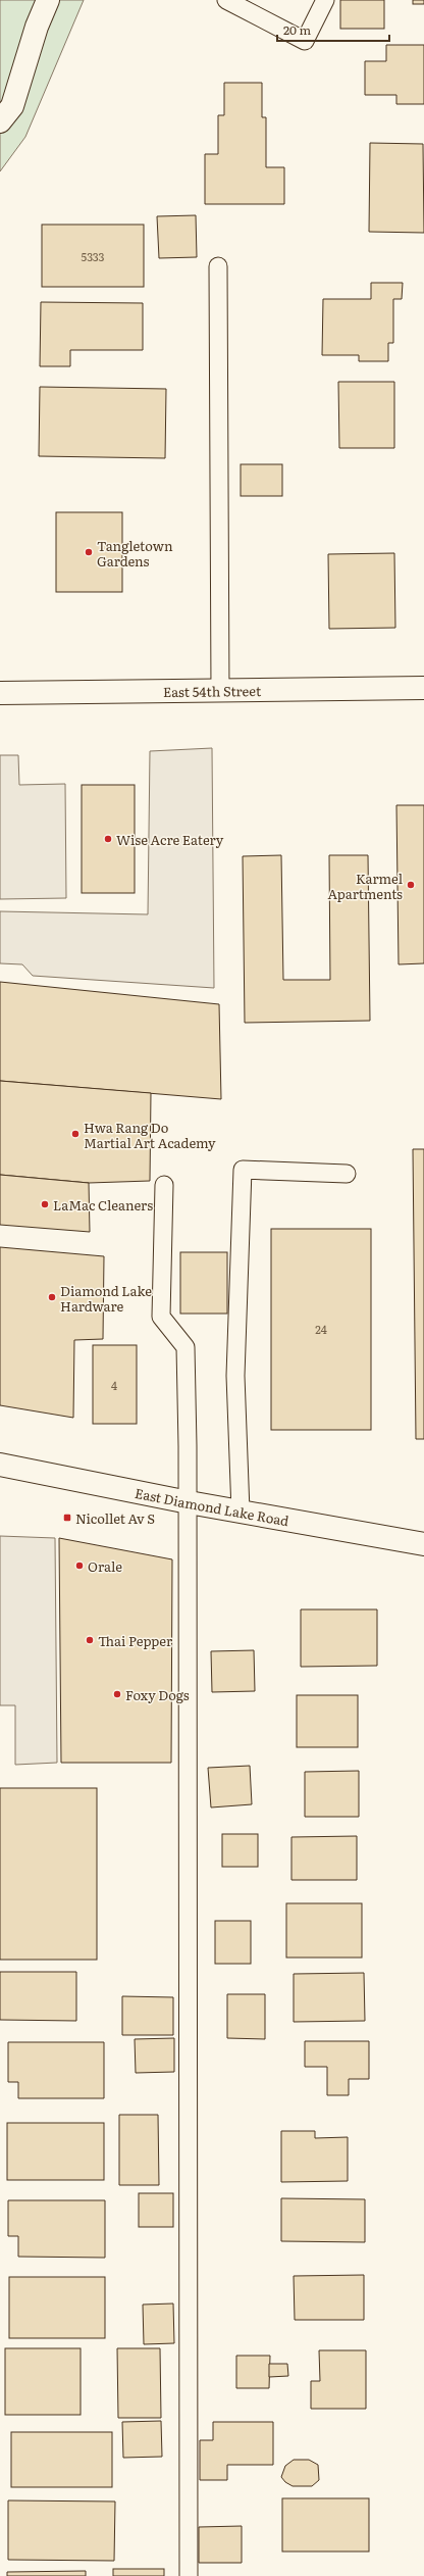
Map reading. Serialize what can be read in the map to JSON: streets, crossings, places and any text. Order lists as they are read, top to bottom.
{
  "streets": {
    "street": ["East 54th Street", "East Diamond Lake Road"]
  },
  "places": {
    "other": [
      "Tangletown Gardens",
      "Wise Acre Eatery",
      "Karmel Apartments",
      "Hwa Rang Do Martial Art Academy",
      "LaMac Cleaners",
      "Diamond Lake Hardware",
      "Orale",
      "Thai Pepper",
      "Foxy Dogs"
    ],
    "transit": ["Nicollet Av S"]
  },
  "house_numbers": ["5333", "24", "4"],
  "scale_bar": "20 m"
}
